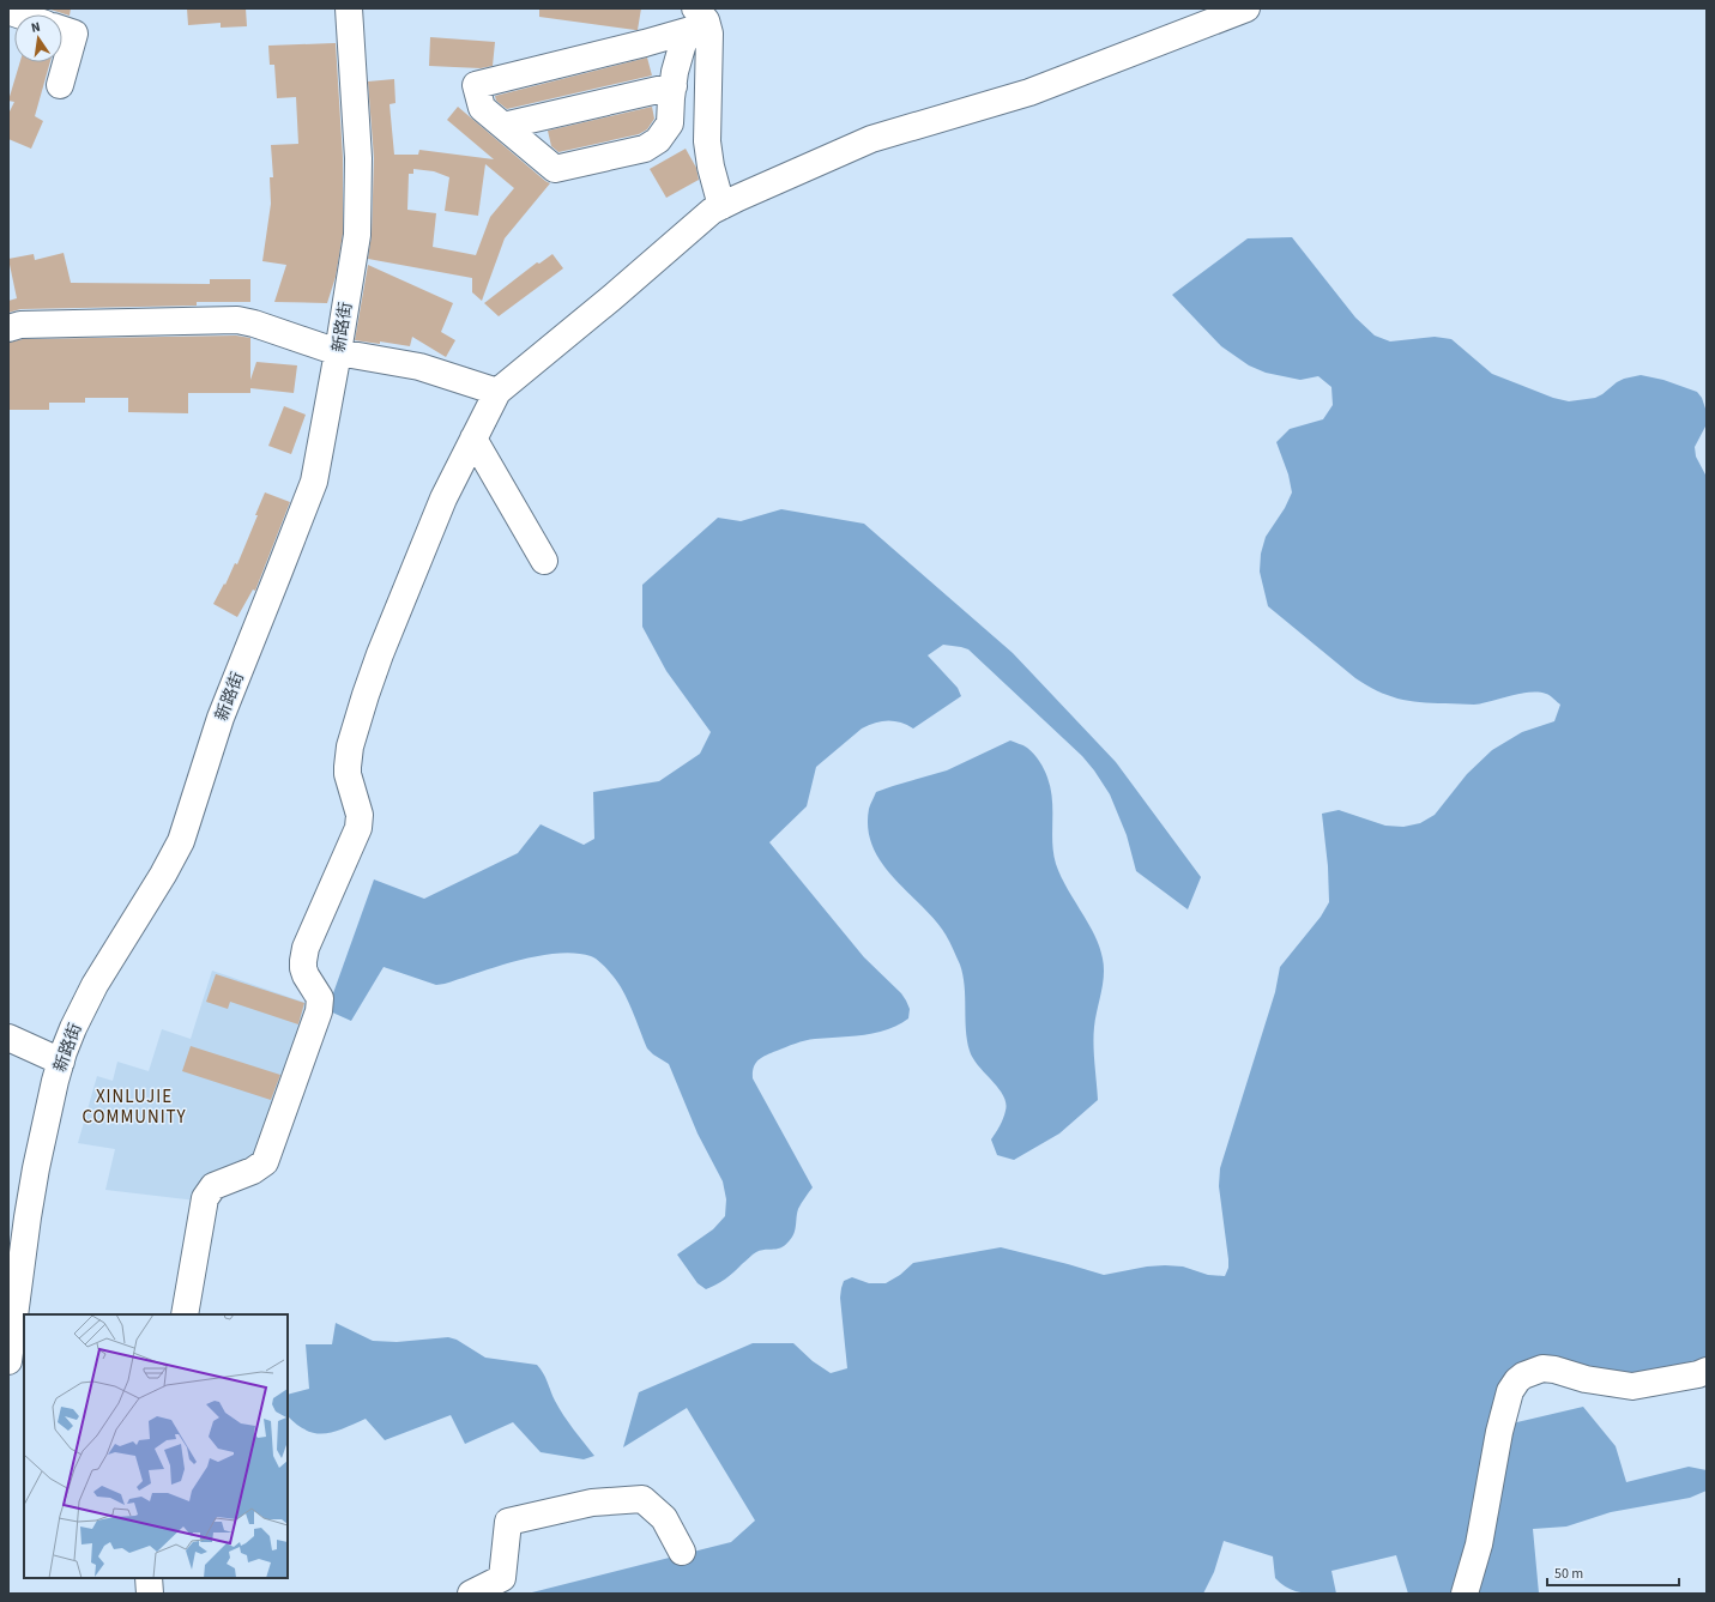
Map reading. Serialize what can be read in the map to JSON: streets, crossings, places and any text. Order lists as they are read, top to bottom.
{
  "streets": {
    "street": ["新路街"]
  },
  "districts": ["XINLUJIE COMMUNITY"],
  "scale_bar": "50 m",
  "north": "top"
}
